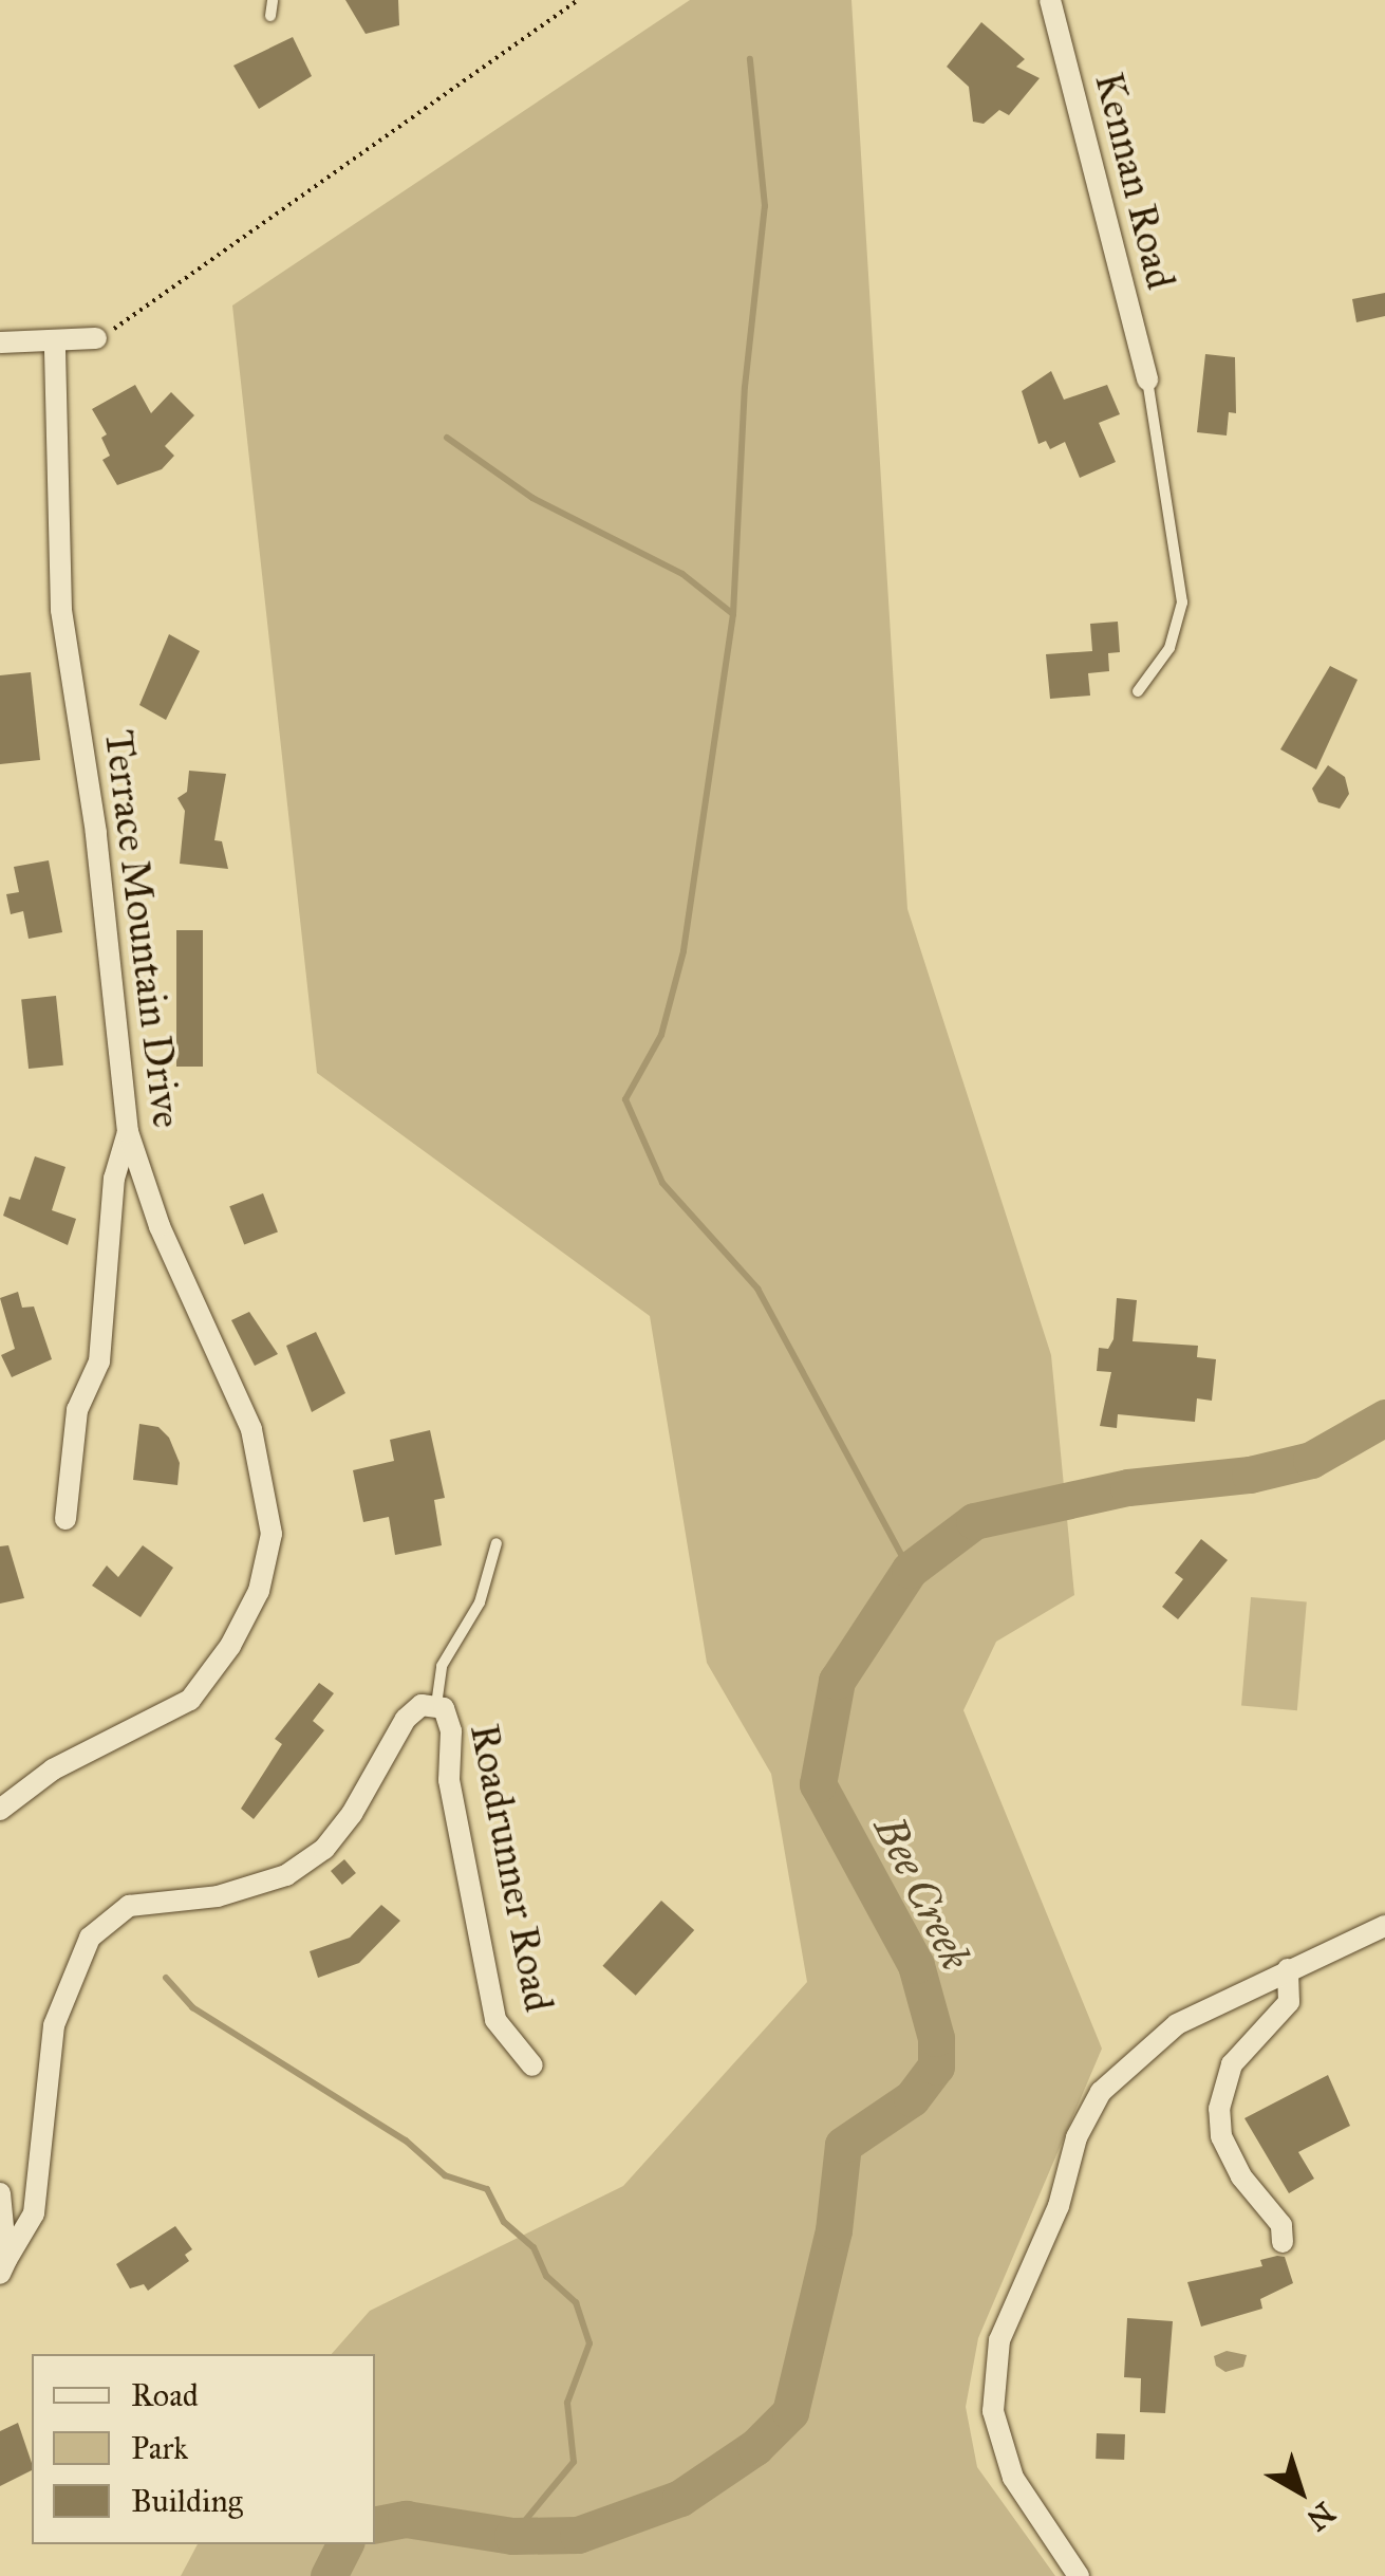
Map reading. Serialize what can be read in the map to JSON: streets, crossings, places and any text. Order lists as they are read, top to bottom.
{
  "streets": {
    "street": ["Kennan Road", "Terrace Mountain Drive", "Roadrunner Road"]
  },
  "water": ["Bee Creek"],
  "legend": ["Road", "Park", "Building"],
  "north": "bottom right"
}
